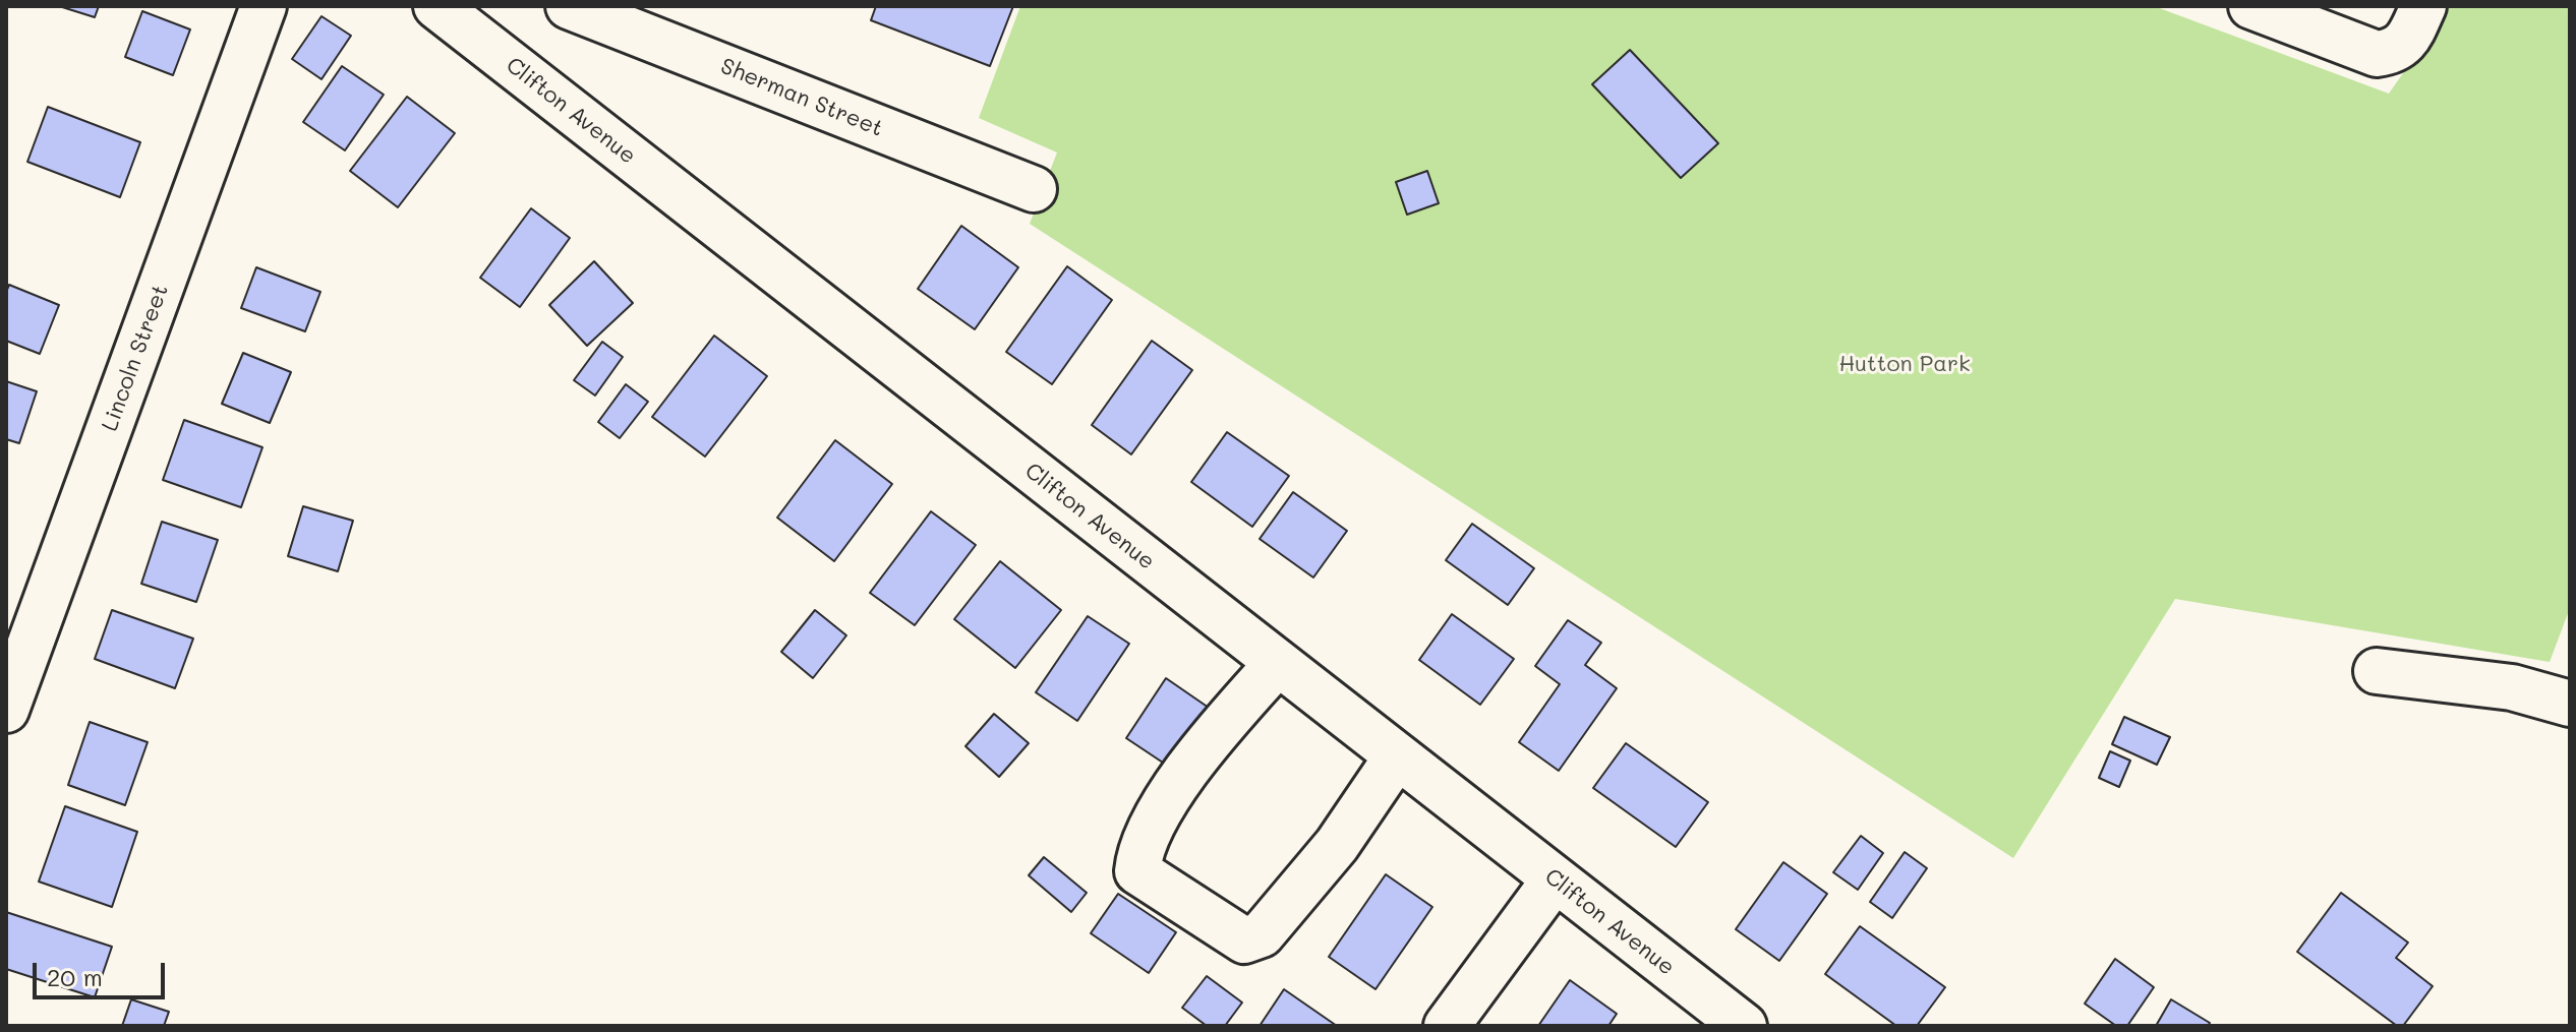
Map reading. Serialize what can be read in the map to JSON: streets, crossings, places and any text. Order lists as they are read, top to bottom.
{
  "streets": {
    "street": ["Sherman Street", "Clifton Avenue", "Lincoln Street"]
  },
  "parks": ["Hutton Park"],
  "scale_bar": "20 m"
}
